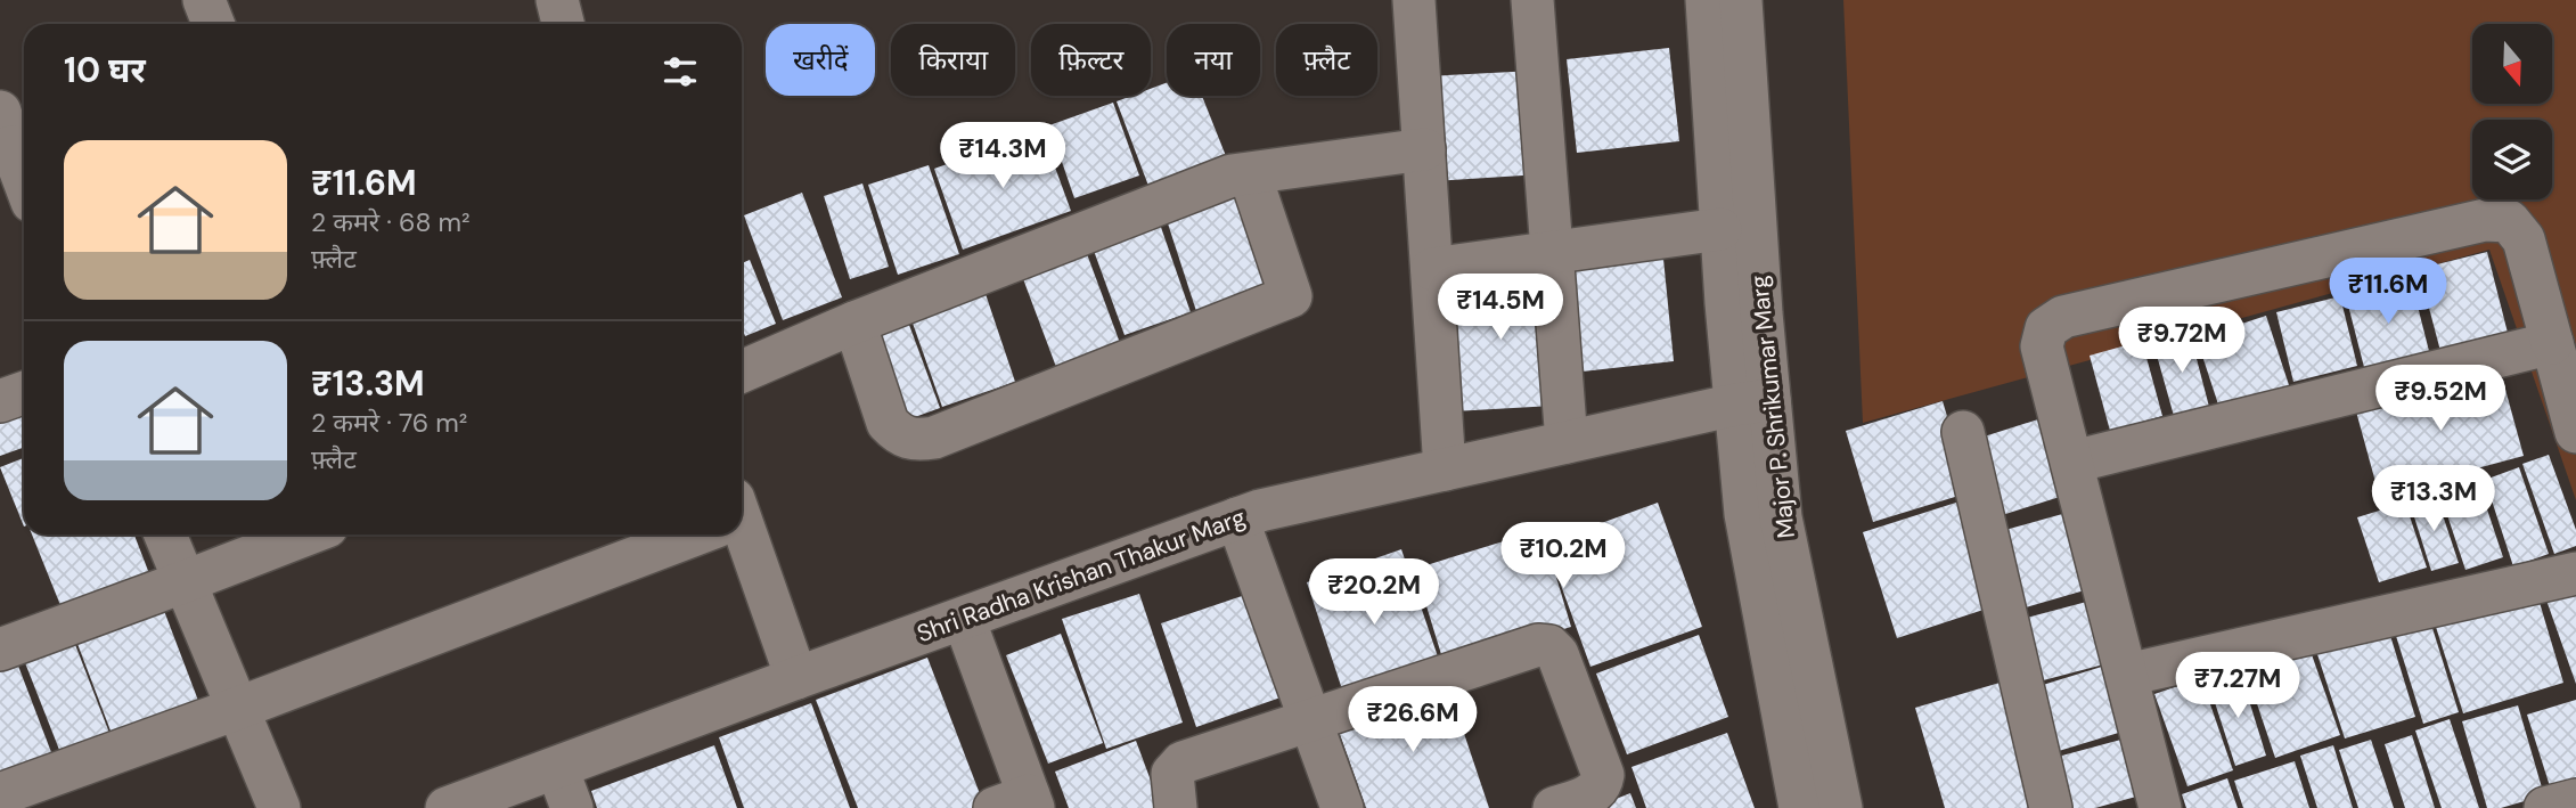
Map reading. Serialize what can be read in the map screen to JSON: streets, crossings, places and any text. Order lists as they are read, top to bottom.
{
  "streets": {
    "street": ["Major P. Shrikumar Marg", "Shri Radha Krishan Thakur Marg"]
  },
  "crossings": [
    ["Major P. Shrikumar Marg", "Shri Radha Krishan Thakur Marg"]
  ],
  "north": "bottom",
  "page": {
    "chip": [
      "खरीदें",
      "किराया",
      "फ़िल्टर",
      "नया",
      "फ़्लैट"
    ],
    "heading": "10 घर",
    "list": [
      {
        "name": "₹11.6M",
        "note": "2 कमरे · 68 m² · फ़्लैट"
      },
      {
        "name": "₹13.3M",
        "note": "2 कमरे · 76 m² · फ़्लैट"
      }
    ],
    "price": [
      "₹14.3M",
      "₹11.6M",
      "₹14.5M",
      "₹9.72M",
      "₹9.52M",
      "₹13.3M",
      "₹10.2M",
      "₹20.2M",
      "₹7.27M",
      "₹26.6M"
    ]
  }
}
